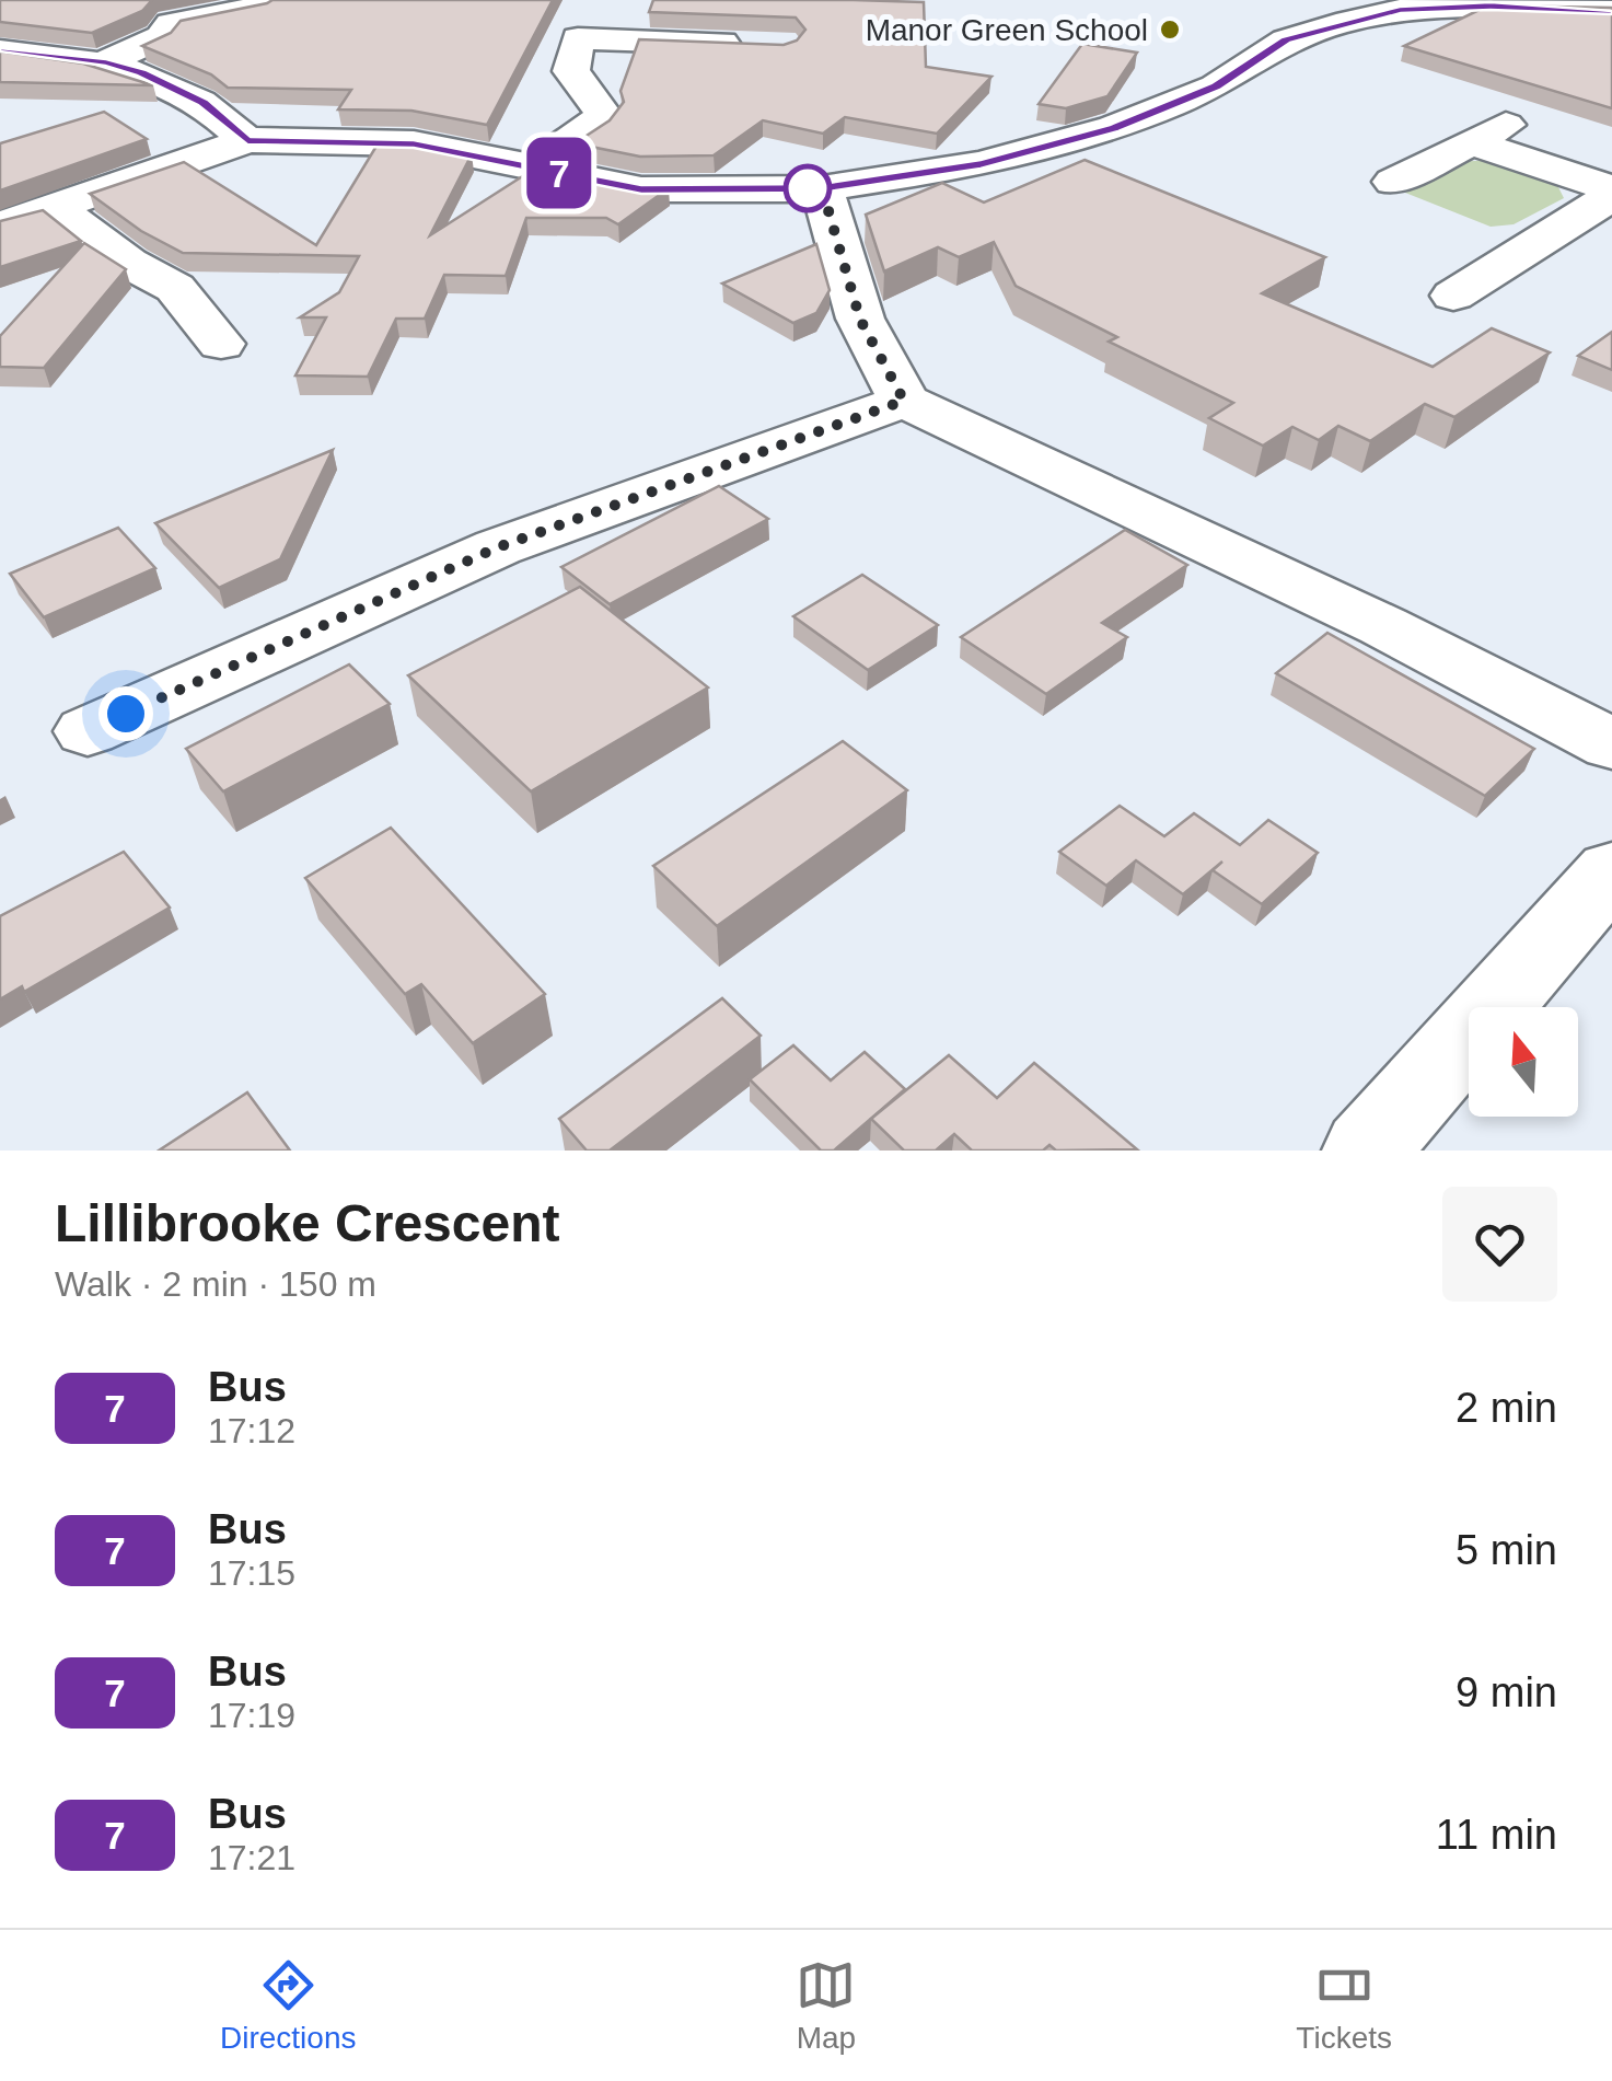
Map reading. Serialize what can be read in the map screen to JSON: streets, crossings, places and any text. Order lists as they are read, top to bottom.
{
  "places": ["Manor Green School"],
  "lines": ["bus line 7"],
  "north": "top",
  "page": {
    "on_map": "7",
    "heading": ["Lillibrooke Crescent", "Walk · 2 min · 150 m"],
    "list": [
      {
        "mark": "7",
        "name": "Bus",
        "note": "17:12",
        "value": "2 min"
      },
      {
        "mark": "7",
        "name": "Bus",
        "note": "17:15",
        "value": "5 min"
      },
      {
        "mark": "7",
        "name": "Bus",
        "note": "17:19",
        "value": "9 min"
      },
      {
        "mark": "7",
        "name": "Bus",
        "note": "17:21",
        "value": "11 min"
      }
    ],
    "tabs": ["Directions", "Map", "Tickets"]
  }
}
